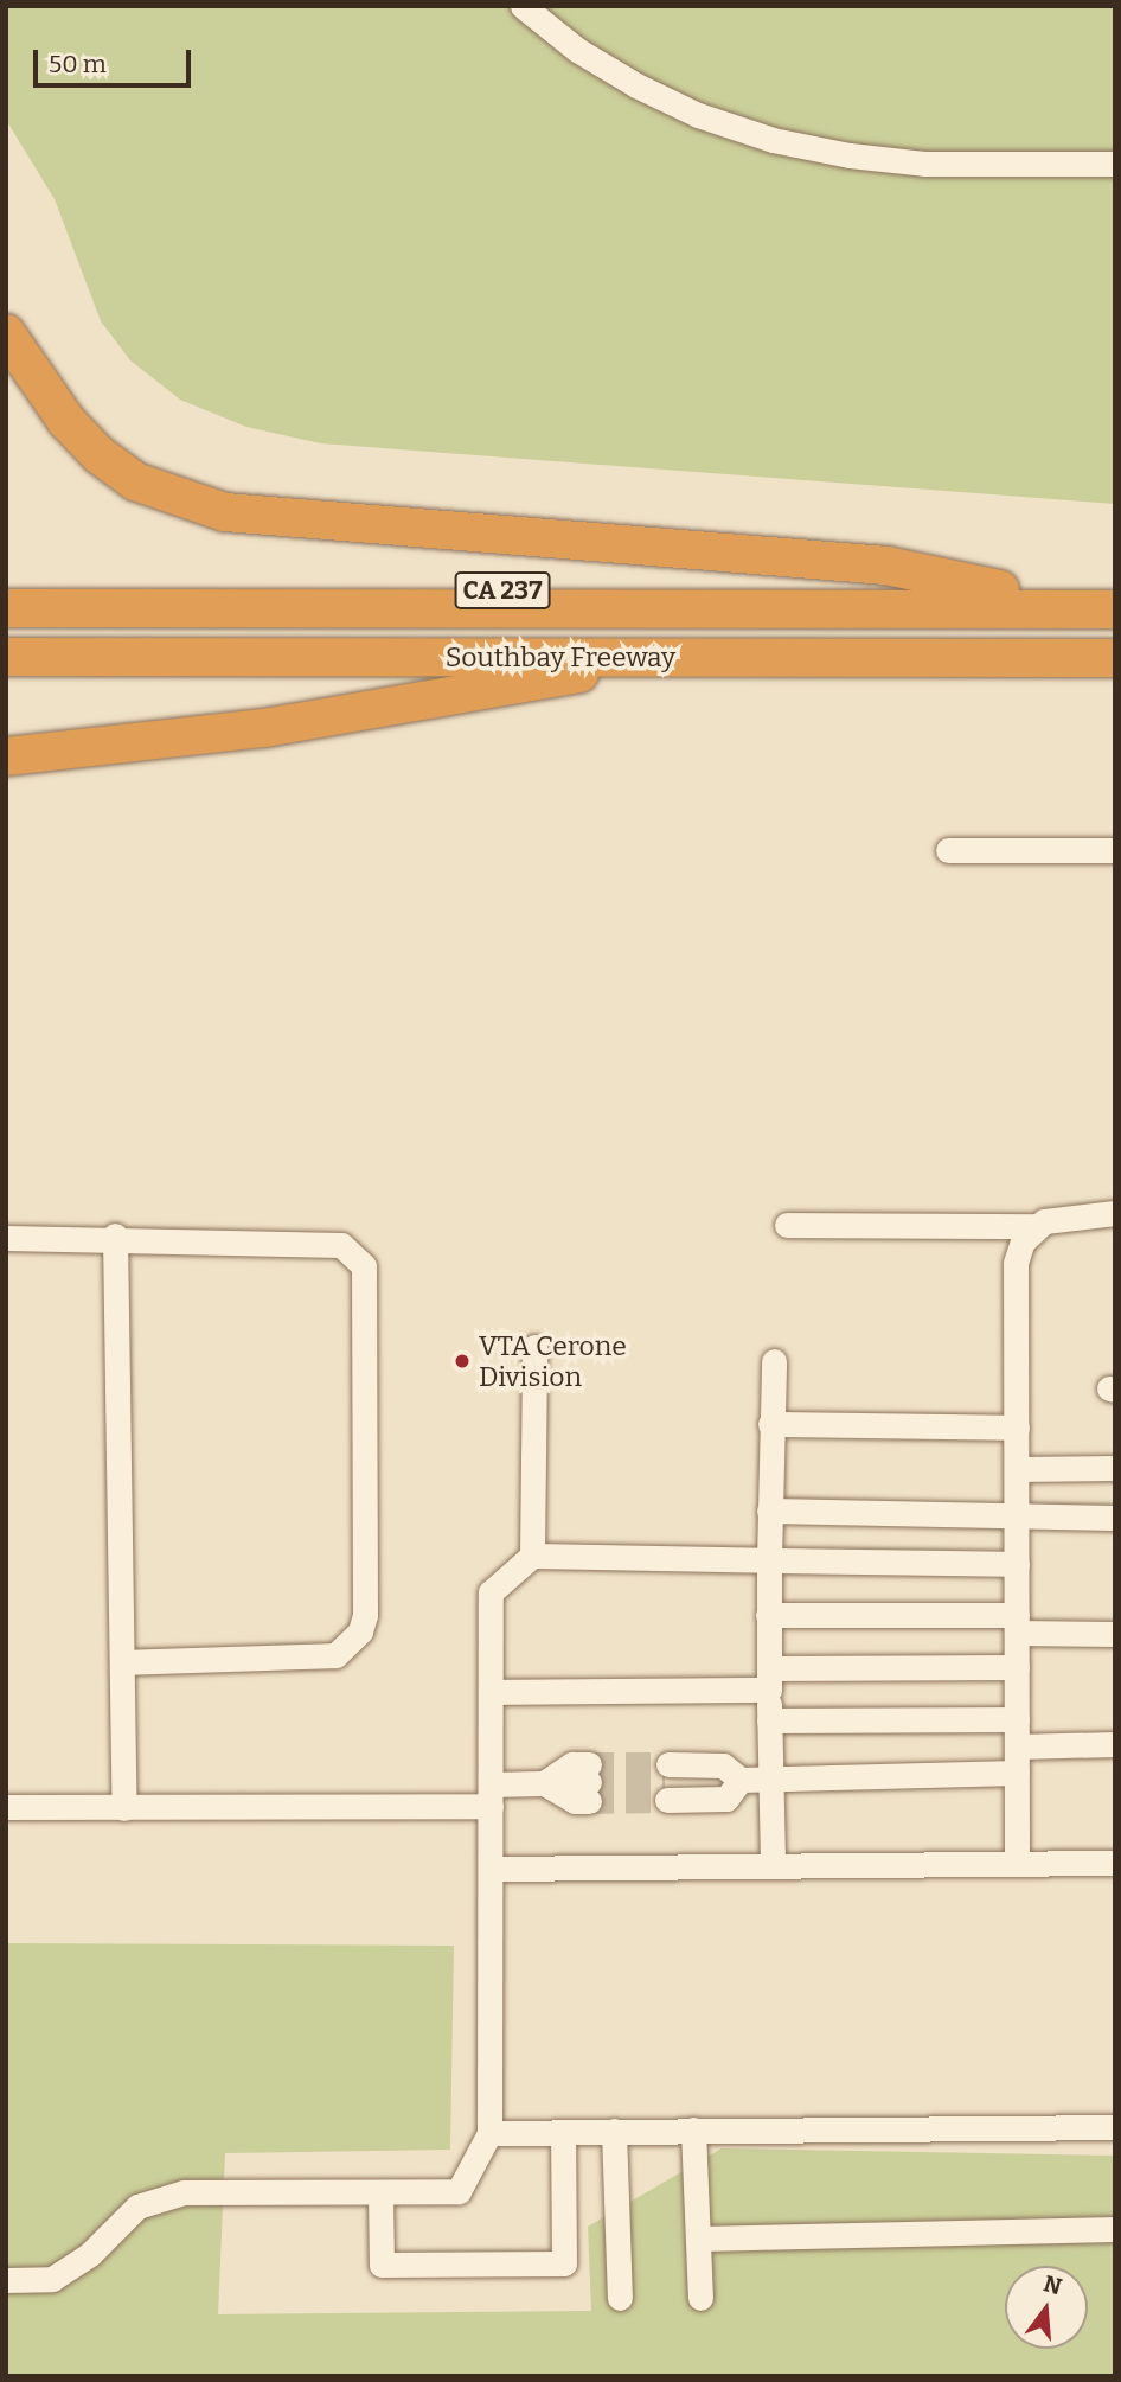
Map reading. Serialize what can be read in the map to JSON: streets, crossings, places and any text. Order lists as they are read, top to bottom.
{
  "streets": {
    "highway": ["CA 237", "Southbay Freeway"]
  },
  "places": ["VTA Cerone Division"],
  "scale_bar": "50 m",
  "north": "top"
}
